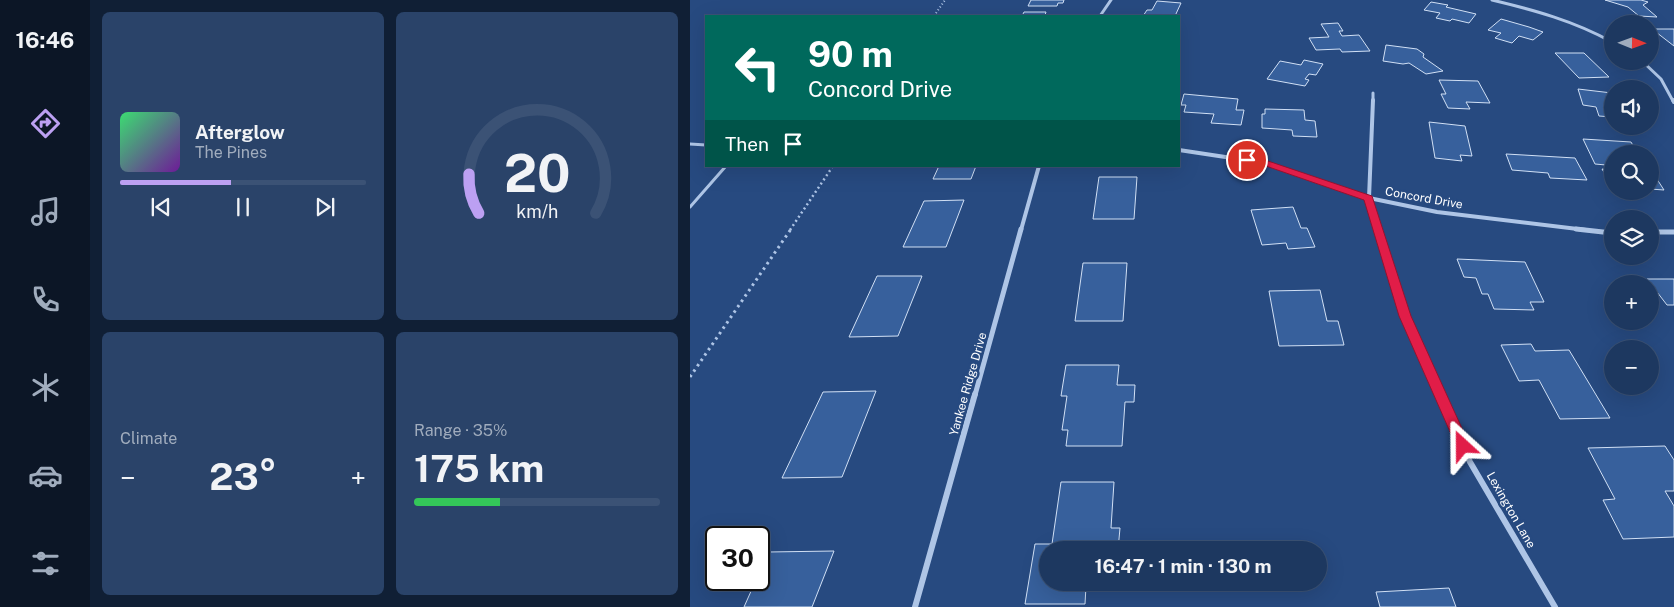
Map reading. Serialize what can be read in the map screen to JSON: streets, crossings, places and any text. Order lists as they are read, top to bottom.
{
  "streets": {
    "street": ["Concord Drive", "Yankee Ridge Drive", "Lexington Lane"]
  },
  "crossings": [
    ["Concord Drive", "Lexington Lane"]
  ],
  "north": "right",
  "page": {
    "tabs": "16:46",
    "map_buttons": ["+", "−"],
    "turn": ["90 m", "Concord Drive"],
    "song": ["Afterglow", "The Pines"],
    "then": "Then",
    "tile": [
      "Climate",
      ["Range · 35%", "175 km"]
    ],
    "heat": ["−", "23°", "+"],
    "limit": "30",
    "trip": "16:47 · 1 min · 130 m",
    "gauge": ["20", "km/h"]
  }
}
